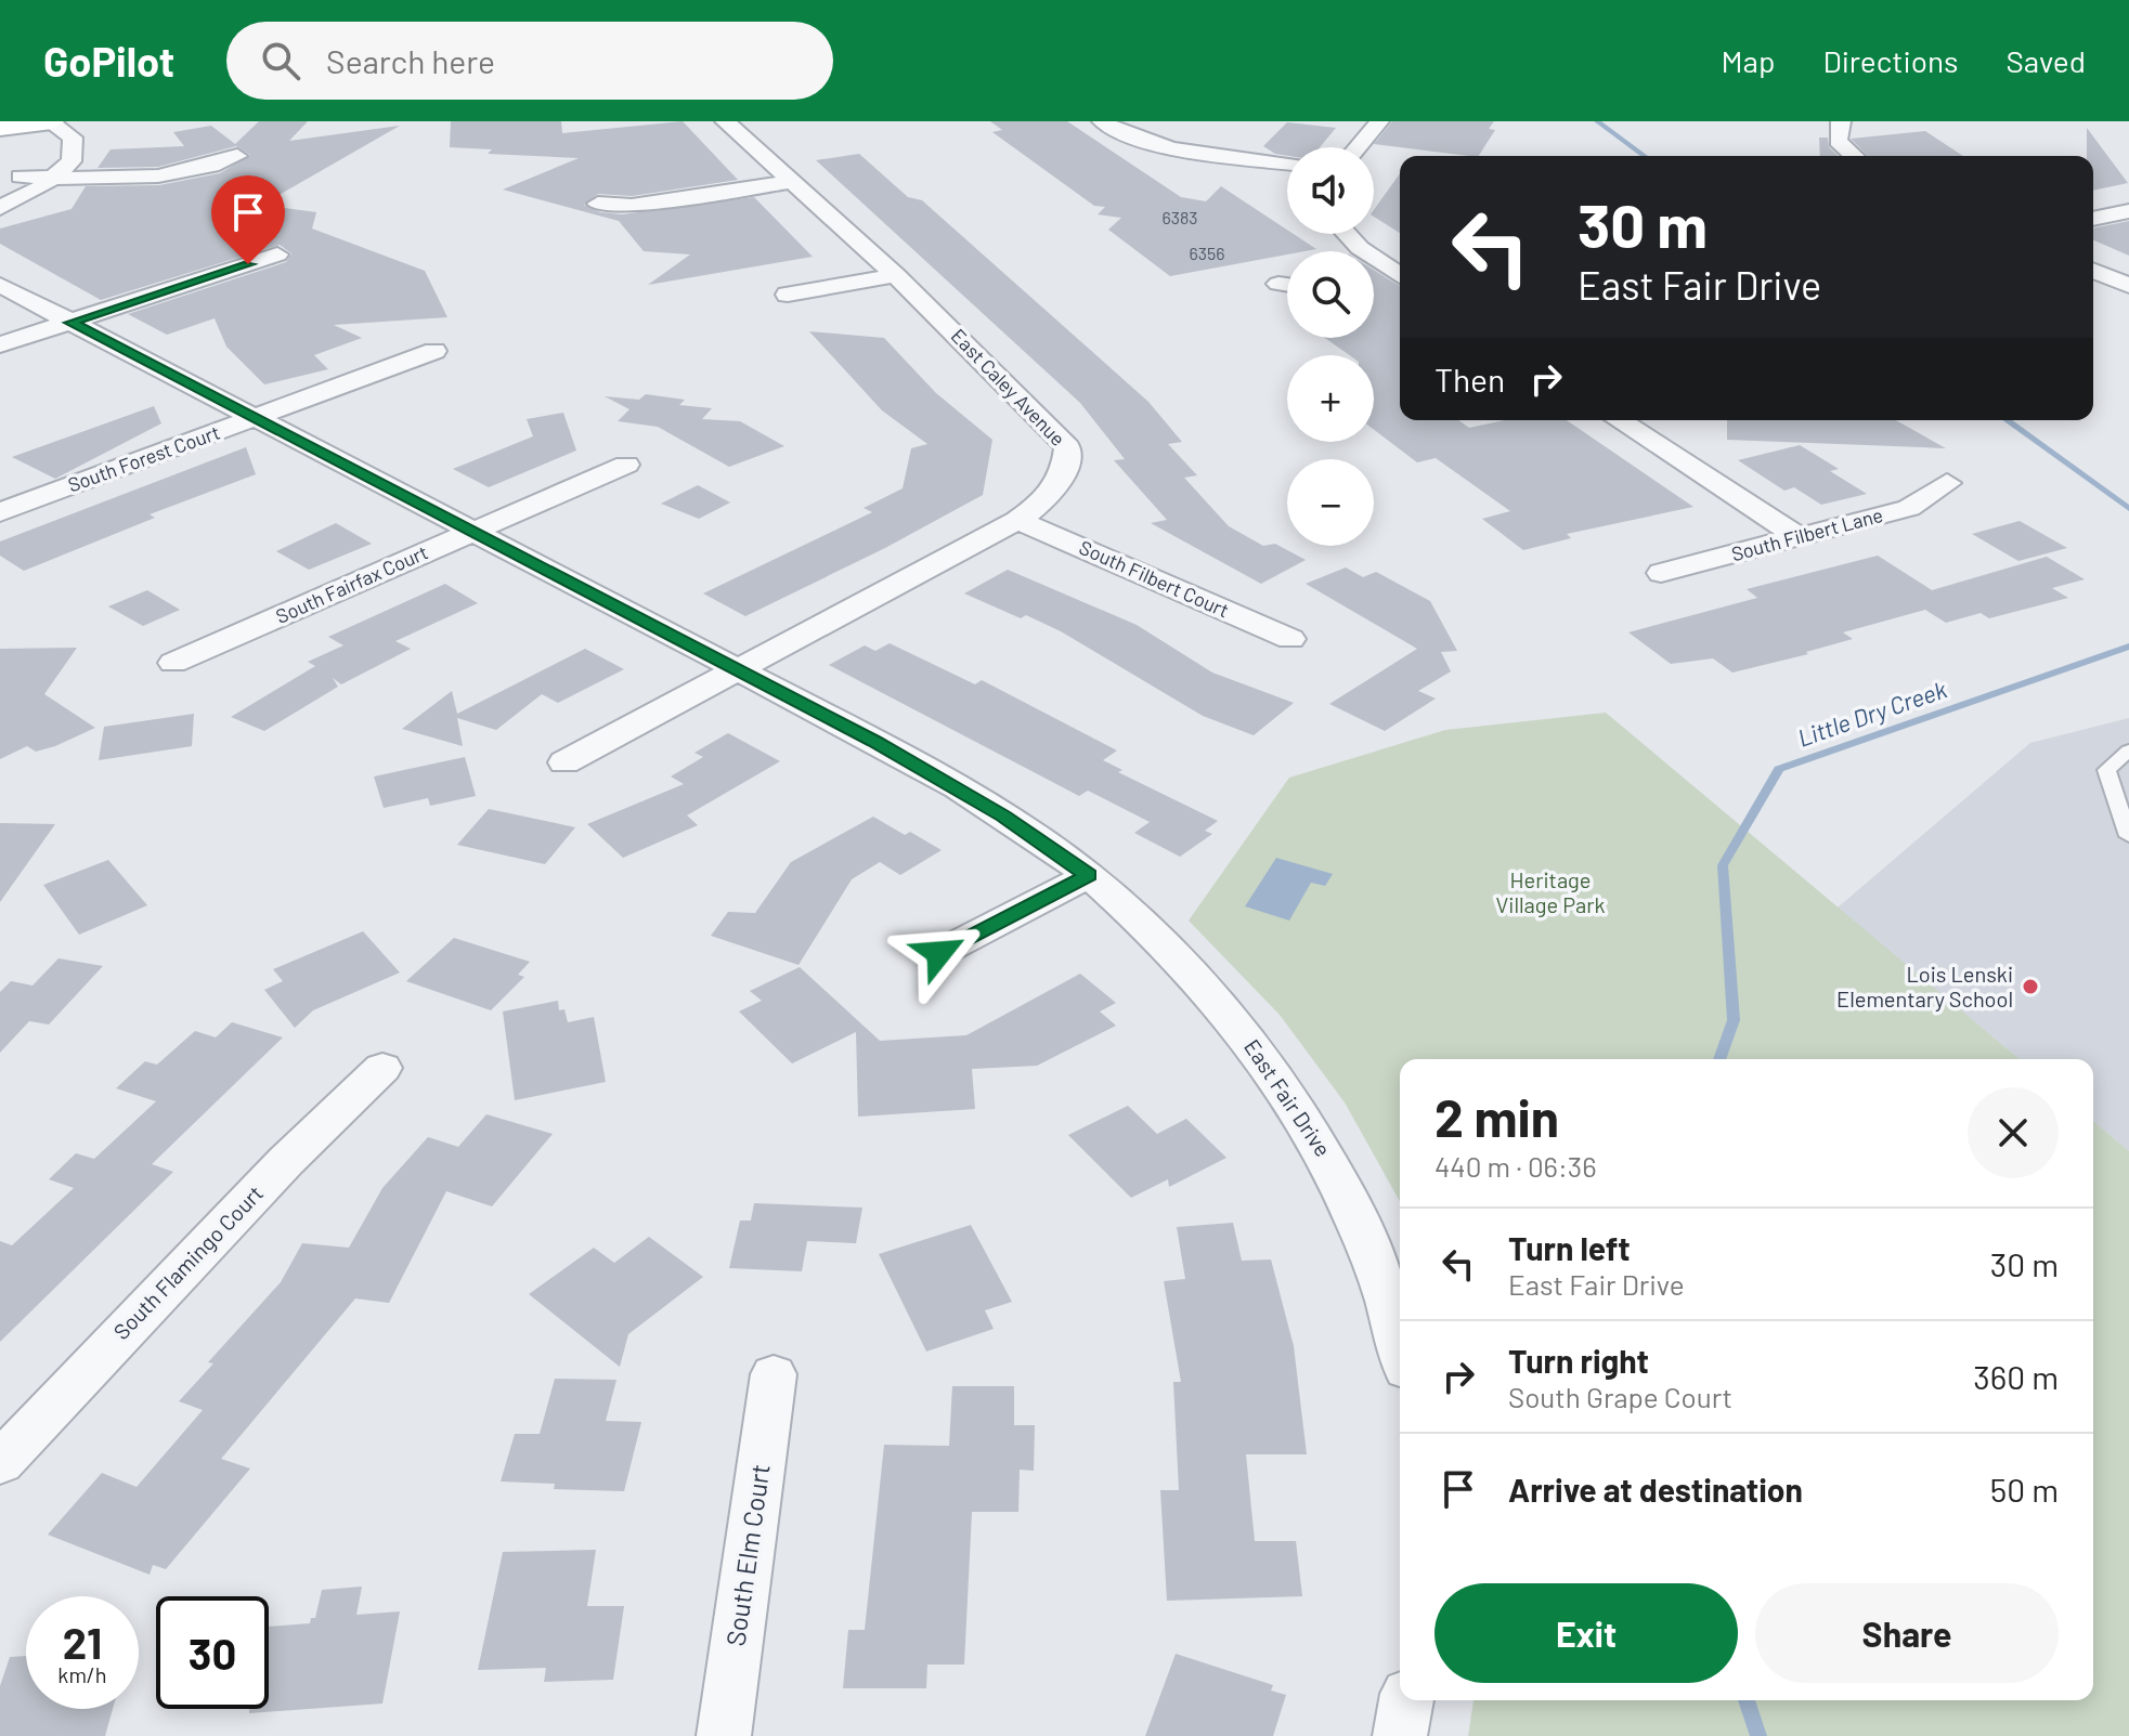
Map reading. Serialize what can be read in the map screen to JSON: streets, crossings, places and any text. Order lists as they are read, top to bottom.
{
  "streets": {
    "street": [
      "East Caley Avenue",
      "South Forest Court",
      "South Filbert Lane",
      "South Filbert Court",
      "South Fairfax Court",
      "East Fair Drive",
      "South Flamingo Court",
      "South Elm Court"
    ]
  },
  "crossings": [
    ["East Caley Avenue", "South Filbert Court"],
    ["East Caley Avenue", "East Fair Drive"],
    ["South Forest Court", "East Fair Drive"],
    ["South Fairfax Court", "East Fair Drive"]
  ],
  "water": ["Little Dry Creek"],
  "parks": ["Heritage Village Park"],
  "places": ["Lois Lenski Elementary School"],
  "house_numbers": ["6383", "6356"],
  "page": {
    "header": "GoPilot",
    "search": "Search here",
    "nav": ["Map", "Directions", "Saved"],
    "map_buttons": ["+", "−"],
    "turn": ["30 m", "East Fair Drive"],
    "then": "Then",
    "heading": ["2 min", "440 m · 06:36"],
    "list": [
      {
        "name": "Turn left",
        "note": "East Fair Drive",
        "value": "30 m"
      },
      {
        "name": "Turn right",
        "note": "South Grape Court",
        "value": "360 m"
      },
      {
        "name": "Arrive at destination",
        "value": "50 m"
      }
    ],
    "buttons": ["Exit", "Share"],
    "speed": "21 km/h",
    "limit": "30"
  }
}
